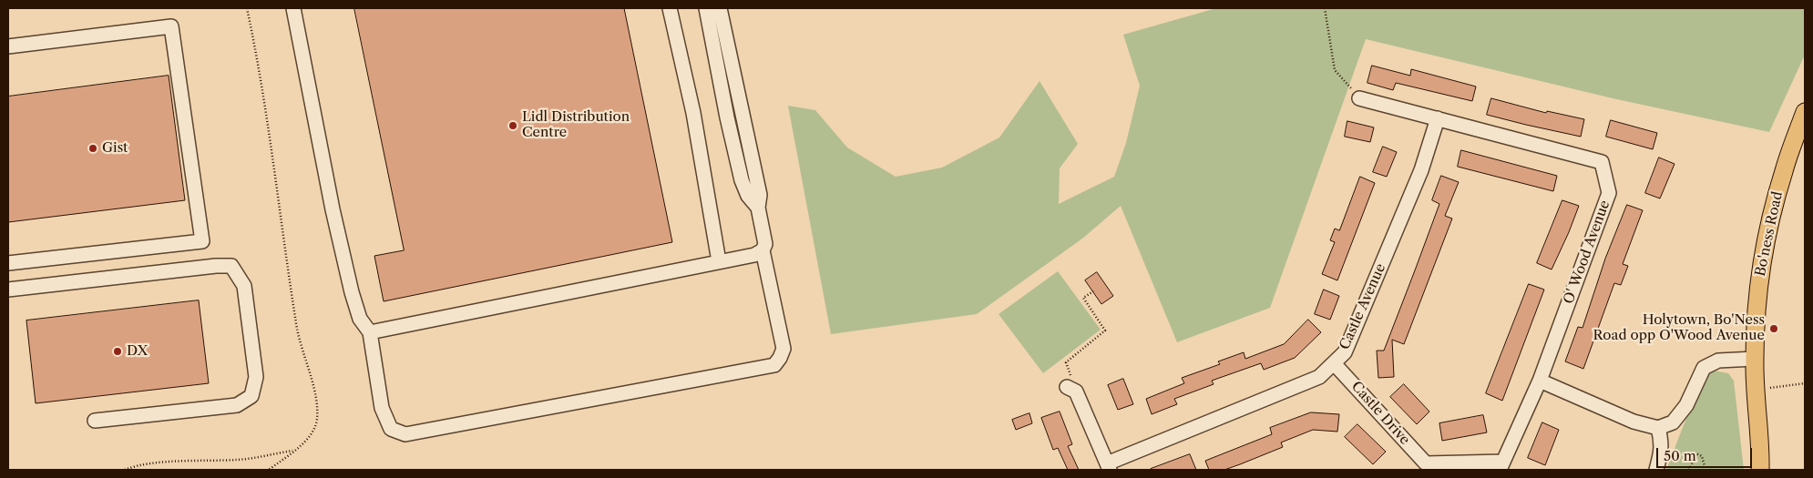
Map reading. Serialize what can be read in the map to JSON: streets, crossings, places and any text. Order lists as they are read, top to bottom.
{
  "streets": {
    "main road": ["Bo'ness Road"],
    "street": ["O' Wood Avenue", "Castle Avenue", "Castle Drive"]
  },
  "crossings": [
    ["O' Wood Avenue", "Castle Avenue"],
    ["O' Wood Avenue", "Castle Drive"],
    ["Castle Avenue", "Castle Drive"]
  ],
  "places": [
    "Lidl Distribution Centre",
    "Gist",
    "Holytown, Bo'Ness Road opp O'Wood Avenue",
    "DX"
  ],
  "scale_bar": "50 m"
}
